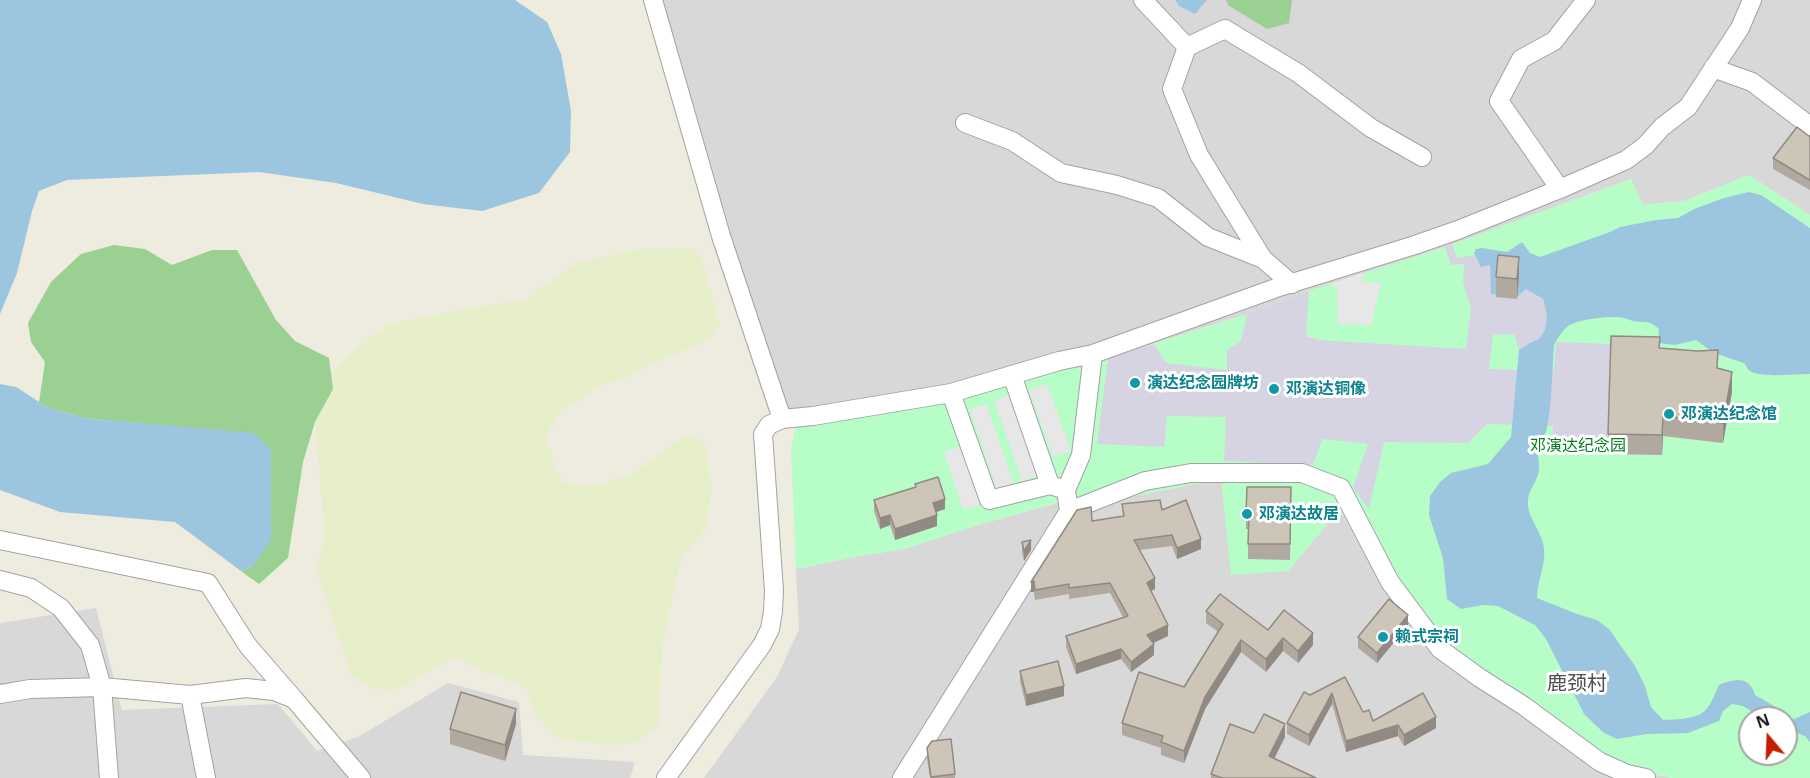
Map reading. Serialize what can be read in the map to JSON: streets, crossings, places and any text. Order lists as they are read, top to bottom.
{
  "districts": ["鹿颈村"],
  "parks": ["邓演达纪念园"],
  "places": [
    "演达纪念园牌坊",
    "邓演达铜像",
    "邓演达纪念馆",
    "邓演达故居",
    "赖式宗祠"
  ],
  "north": "top"
}
